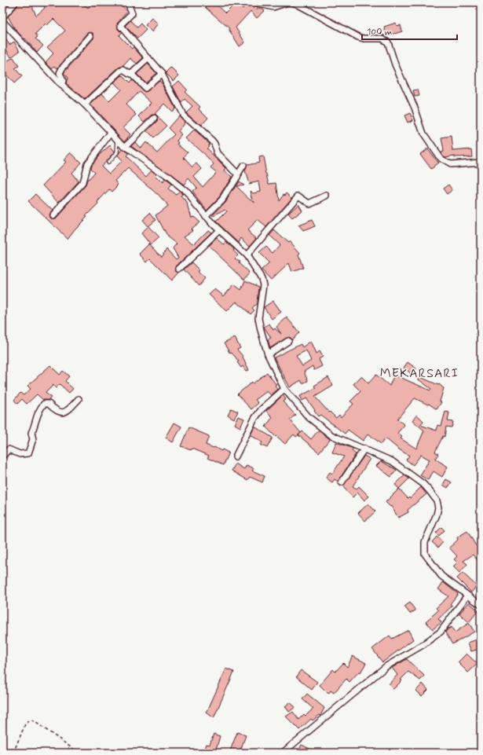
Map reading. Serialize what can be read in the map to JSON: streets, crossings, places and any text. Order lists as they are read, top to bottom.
{
  "districts": ["MEKARSARI"],
  "scale_bar": "100 m"
}
